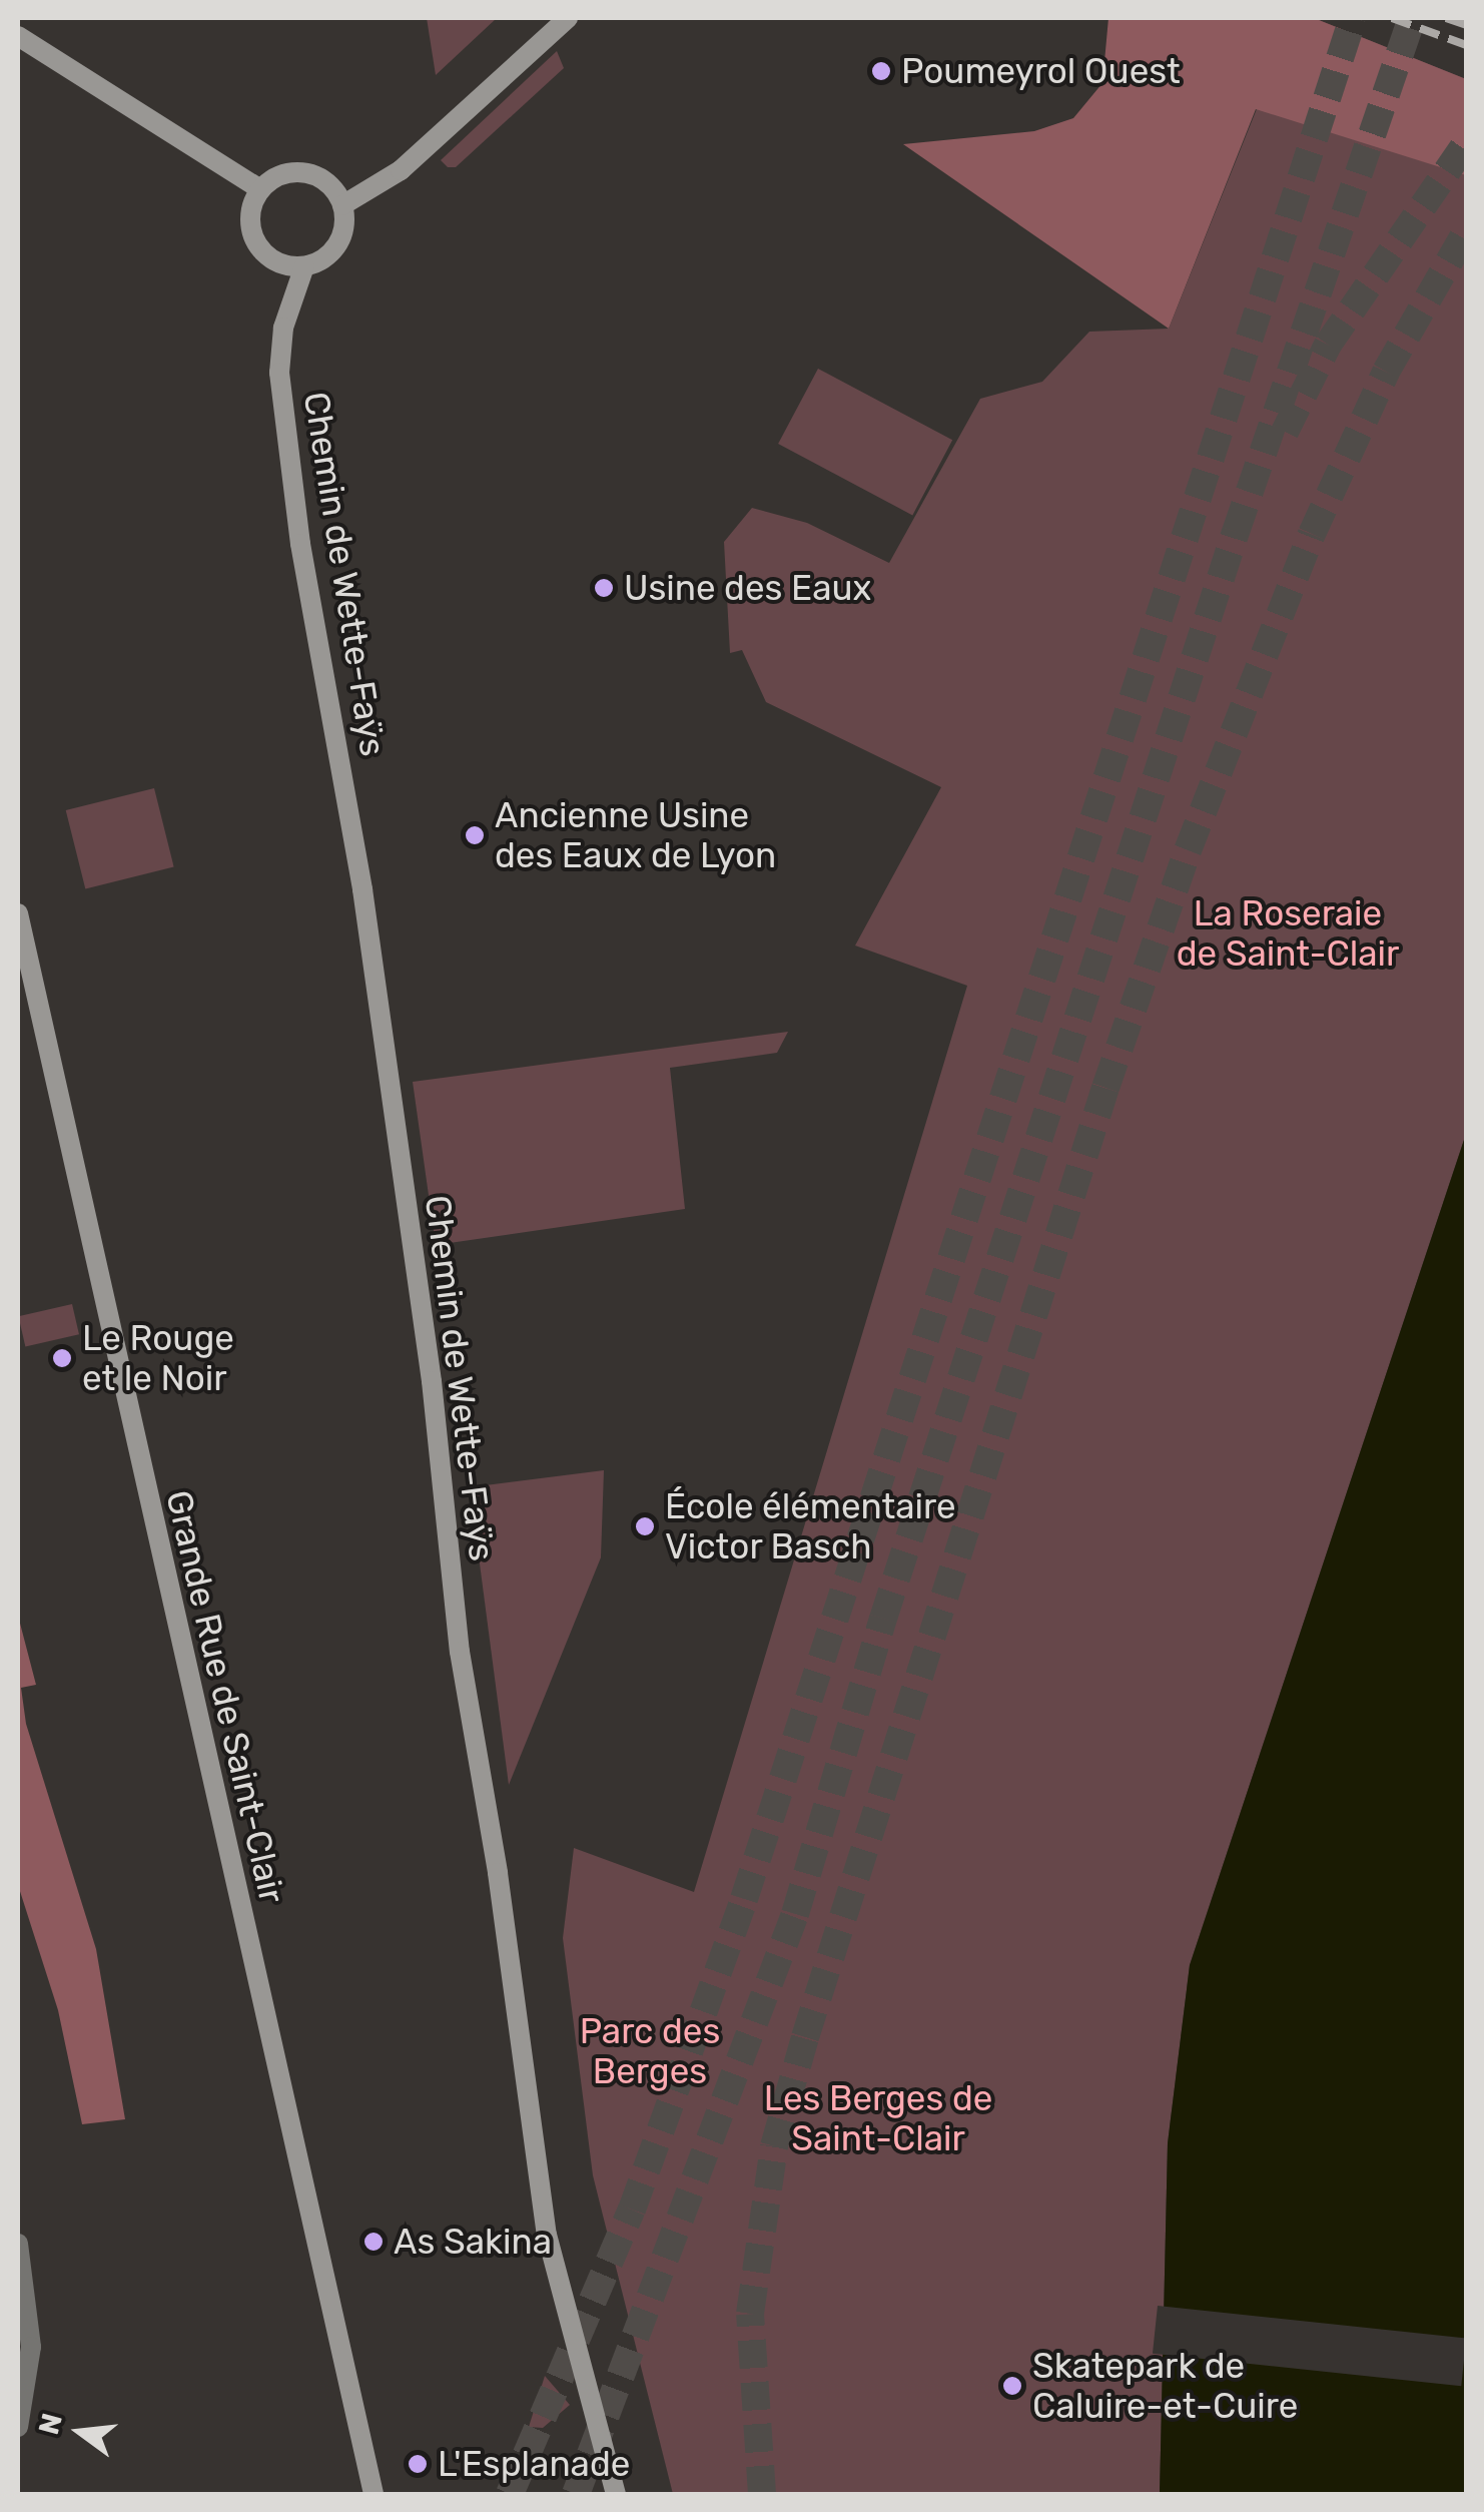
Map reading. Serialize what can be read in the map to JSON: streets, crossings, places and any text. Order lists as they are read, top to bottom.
{
  "streets": {
    "main road": ["Chemin de Wette-Faÿs", "Grande Rue de Saint-Clair"]
  },
  "parks": ["La Roseraie de Saint-Clair", "Parc des Berges", "Les Berges de Saint-Clair"],
  "places": [
    "Poumeyrol Ouest",
    "Usine des Eaux",
    "Ancienne Usine des Eaux de Lyon",
    "Le Rouge et le Noir",
    "École élémentaire Victor Basch",
    "As Sakina",
    "Skatepark de Caluire-et-Cuire",
    "L'Esplanade"
  ],
  "north": "left"
}
